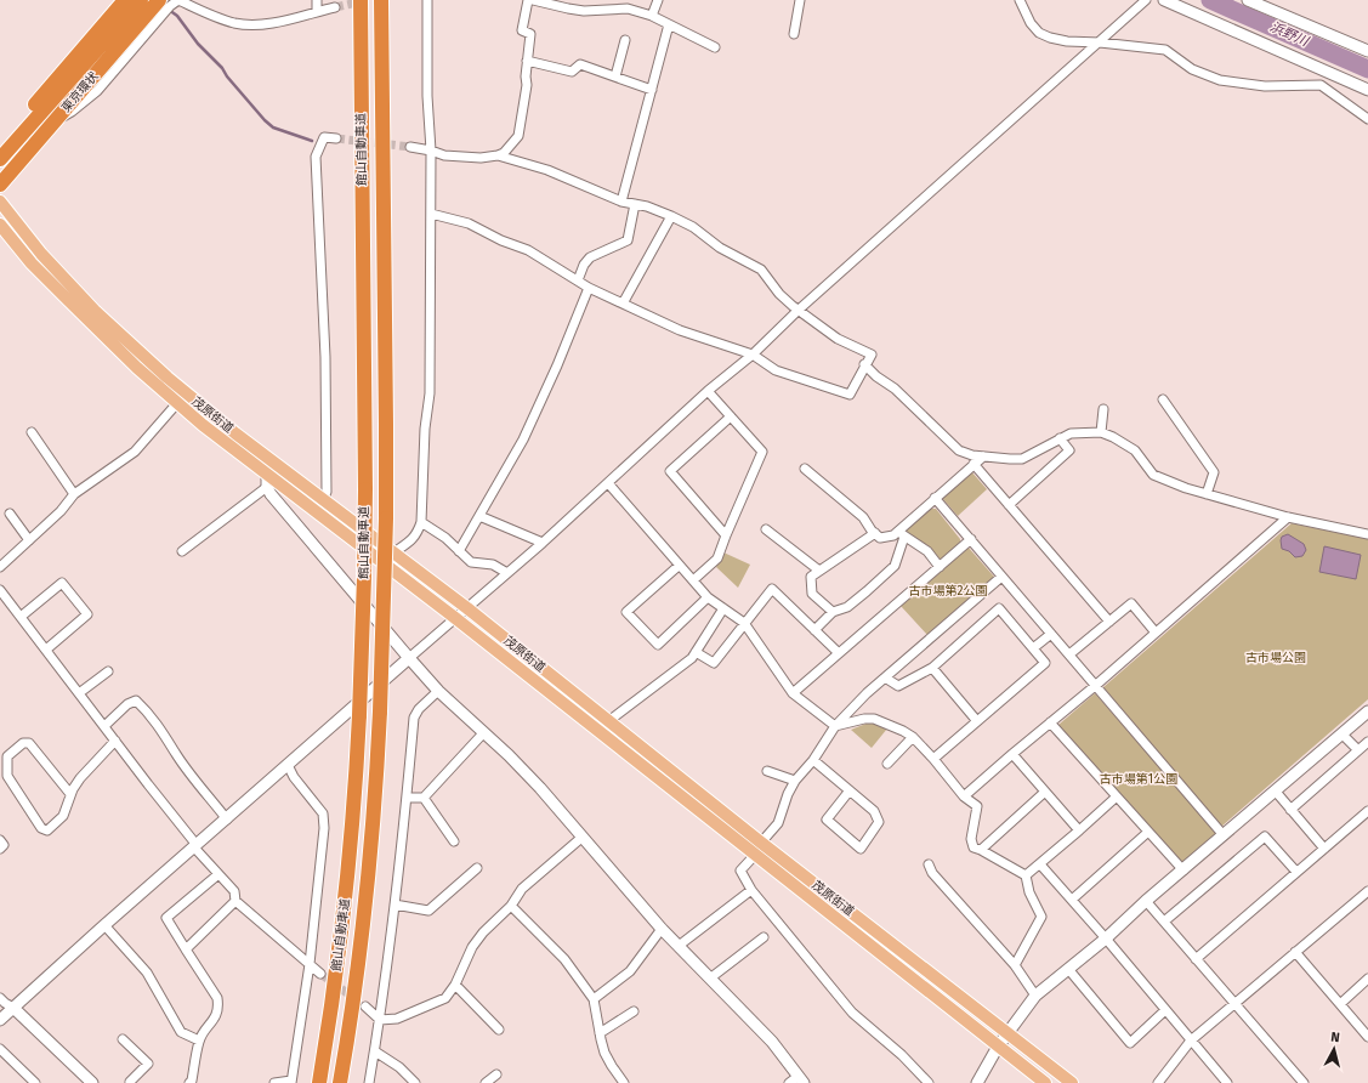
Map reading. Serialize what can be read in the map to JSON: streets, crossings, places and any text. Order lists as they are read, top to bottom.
{
  "streets": {
    "highway": ["東京環状", "館山自動車道"],
    "main road": ["茂原街道"]
  },
  "water": ["浜野川"],
  "parks": ["古市場第2公園", "古市場公園", "古市場第1公園"],
  "north": "top"
}
